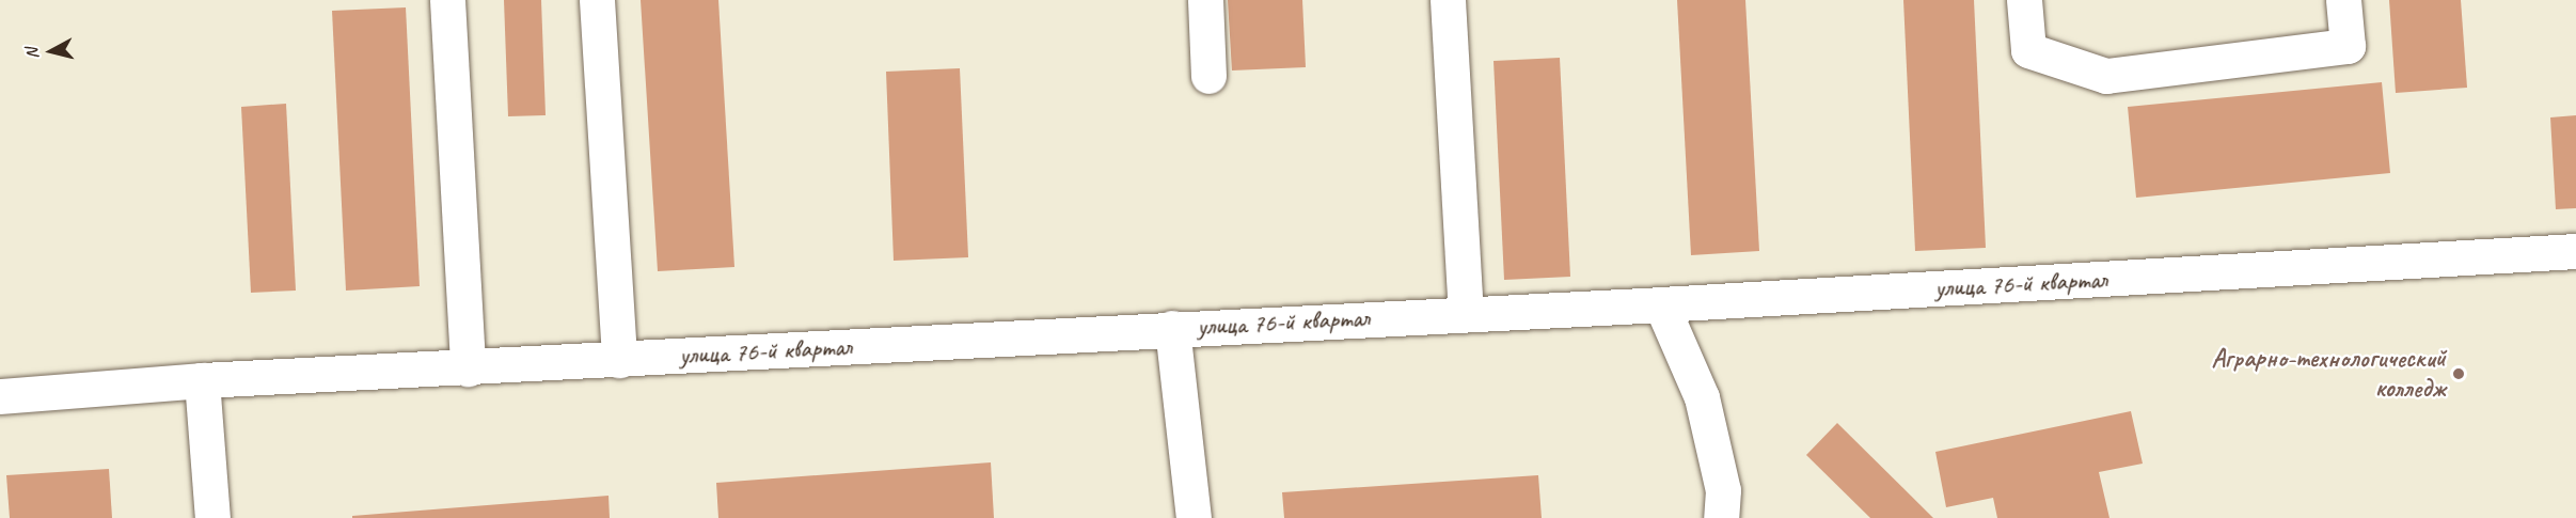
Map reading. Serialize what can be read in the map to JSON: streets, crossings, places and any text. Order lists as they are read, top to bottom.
{
  "streets": {
    "street": ["улица 76-й квартал"]
  },
  "places": ["Аграрно-технологический колледж"],
  "north": "left"
}
